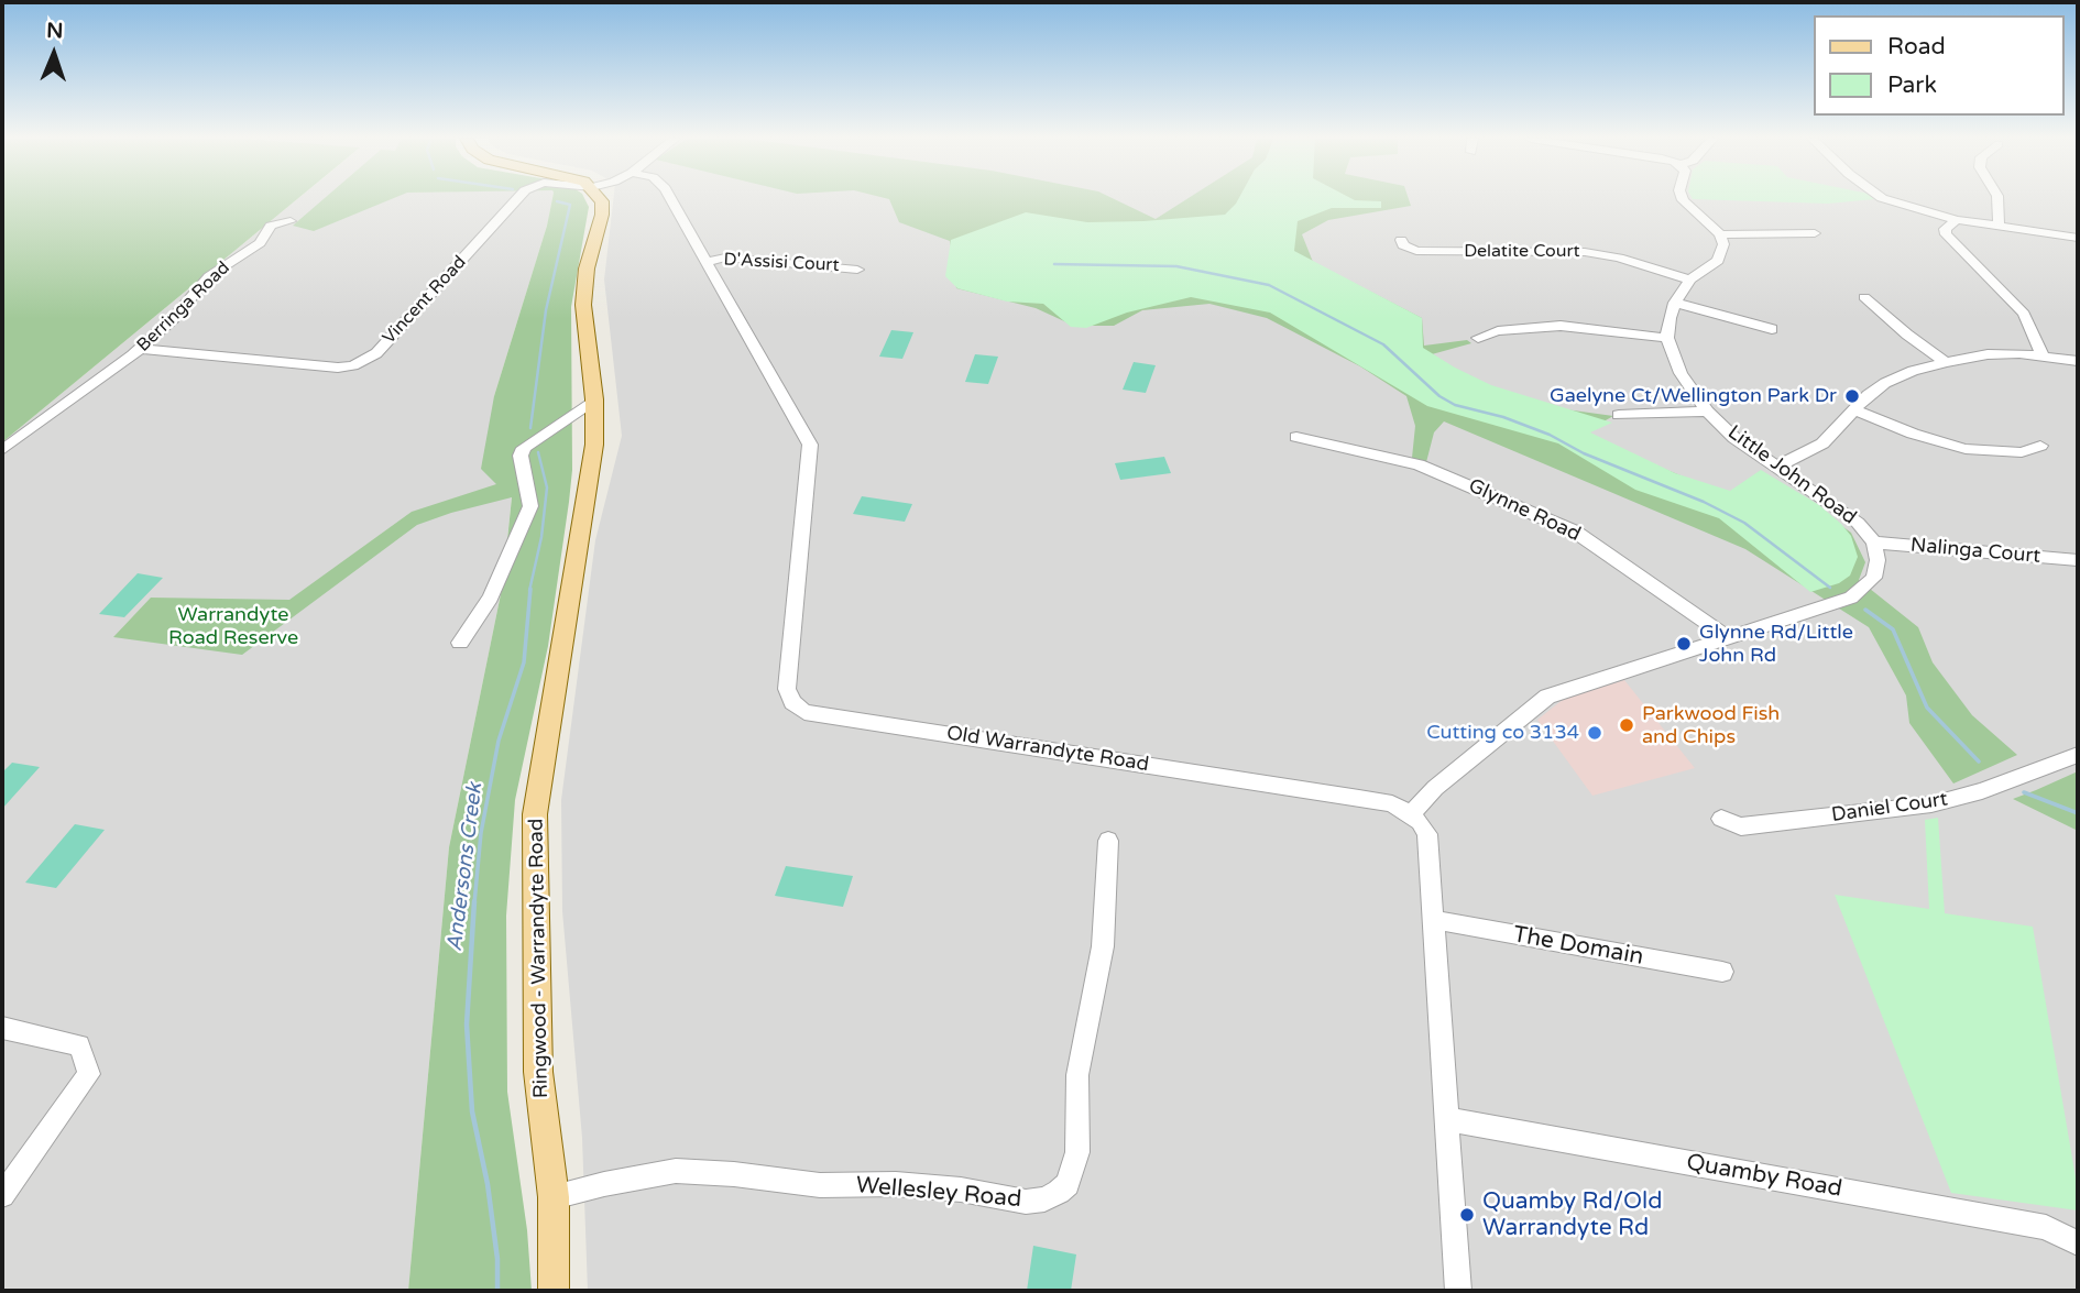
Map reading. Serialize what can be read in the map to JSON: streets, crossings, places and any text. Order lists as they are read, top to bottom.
{
  "streets": {
    "main road": ["Ringwood - Warrandyte Road"],
    "street": [
      "Delatite Court",
      "D'Assisi Court",
      "Vincent Road",
      "Berringa Road",
      "Little John Road",
      "Glynne Road",
      "Nalinga Court",
      "Old Warrandyte Road",
      "Daniel Court",
      "The Domain",
      "Quamby Road",
      "Wellesley Road"
    ]
  },
  "crossings": [
    ["D'Assisi Court", "Old Warrandyte Road"],
    ["Vincent Road", "Berringa Road"],
    ["Little John Road", "Nalinga Court"],
    ["Ringwood - Warrandyte Road", "Wellesley Road"]
  ],
  "water": ["Andersons Creek"],
  "parks": ["Warrandyte Road Reserve"],
  "places": [
    "Gaelyne Ct/Wellington Park Dr",
    "Glynne Rd/Little John Rd",
    "Parkwood Fish and Chips",
    "Cutting co 3134",
    "Quamby Rd/Old Warrandyte Rd"
  ],
  "legend": ["Road", "Park"],
  "north": "top"
}
